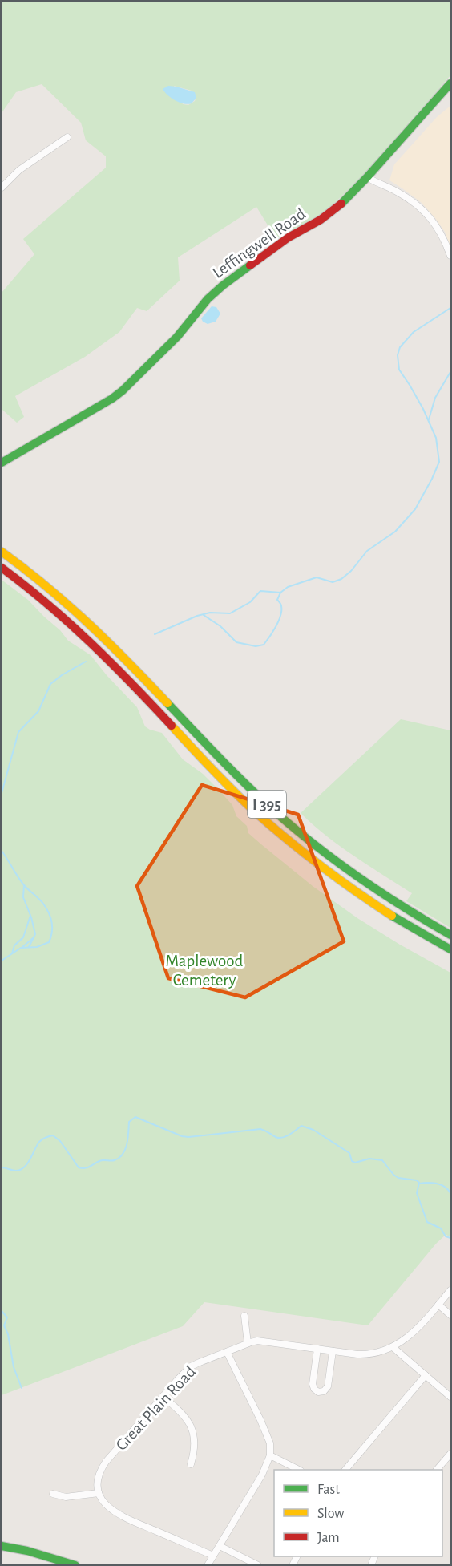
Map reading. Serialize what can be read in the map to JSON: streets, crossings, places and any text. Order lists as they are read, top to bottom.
{
  "streets": {
    "main road": ["Leffingwell Road", "I 395"],
    "street": ["Great Plain Road"]
  },
  "parks": ["Maplewood Cemetery"],
  "legend": ["Fast", "Slow", "Jam"]
}
